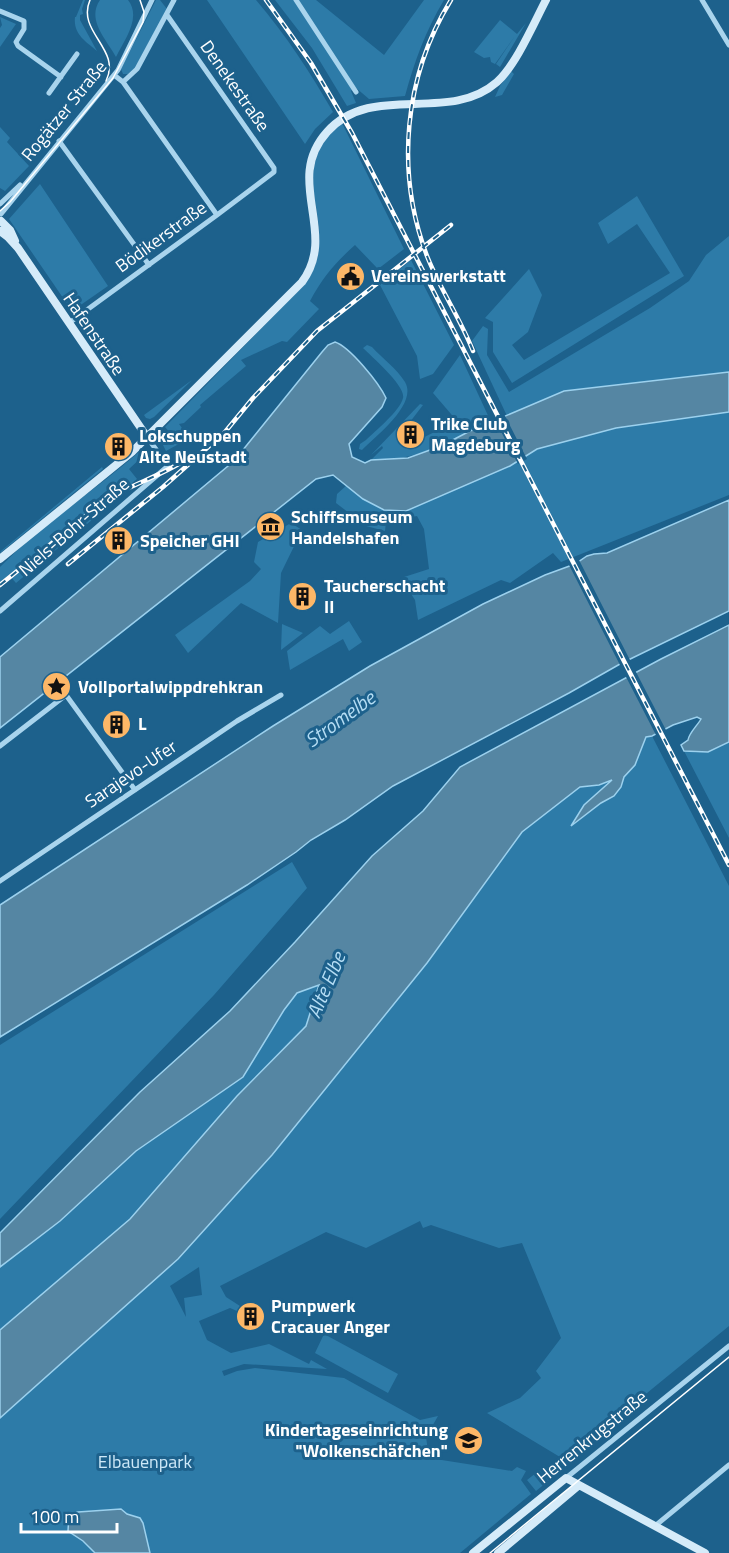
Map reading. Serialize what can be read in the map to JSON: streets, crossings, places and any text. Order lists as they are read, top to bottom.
{
  "streets": {
    "main road": ["Hafenstraße", "Herrenkrugstraße"],
    "street": [
      "Denekestraße",
      "Rogätzer Straße",
      "Bödikerstraße",
      "Niels-Bohr-Straße",
      "Sarajevo-Ufer"
    ]
  },
  "crossings": [
    ["Denekestraße", "Rogätzer Straße"],
    ["Denekestraße", "Bödikerstraße"],
    ["Bödikerstraße", "Hafenstraße"],
    ["Hafenstraße", "Niels-Bohr-Straße"]
  ],
  "water": ["Stromelbe", "Alte Elbe"],
  "parks": ["Elbauenpark"],
  "places": {
    "public building": ["Vereinswerkstatt"],
    "building": [
      "Trike Club Magdeburg",
      "Lokschuppen Alte Neustadt",
      "Speicher GHI",
      "Taucherschacht II",
      "L",
      "Pumpwerk Cracauer Anger"
    ],
    "museum": ["Schiffsmuseum Handelshafen"],
    "place": ["Vollportalwippdrehkran"],
    "school or university": ["Kindertageseinrichtung \"Wolkenschäfchen\""]
  },
  "scale_bar": "100 m"
}
